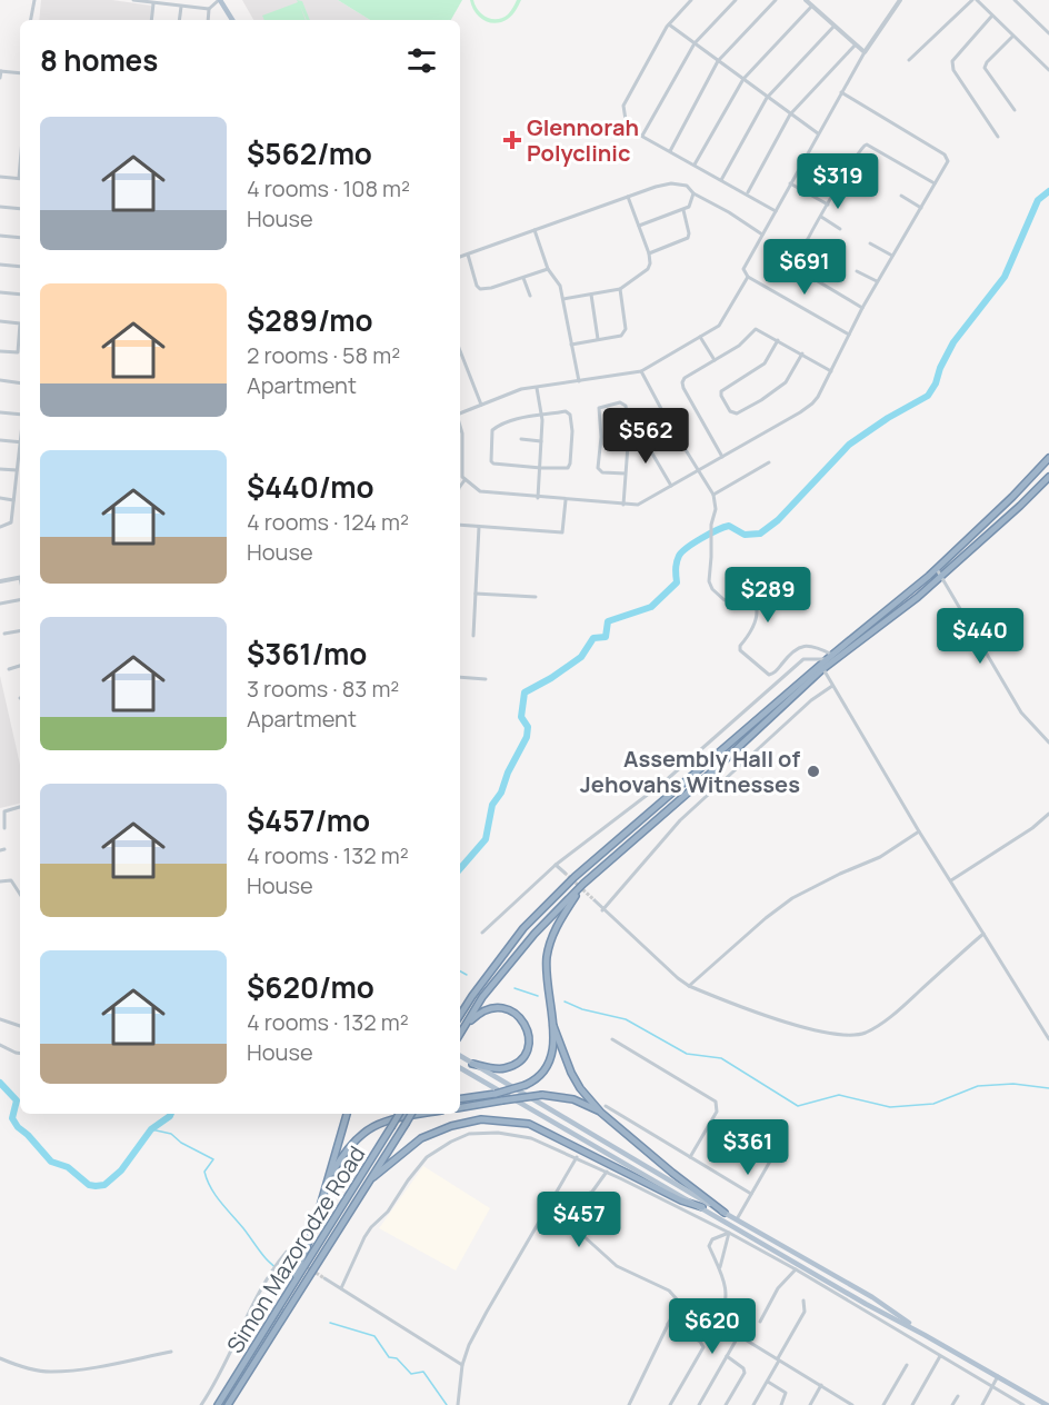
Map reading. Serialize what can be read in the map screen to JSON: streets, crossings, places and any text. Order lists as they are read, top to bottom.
{
  "streets": {
    "highway": ["Simon Mazorodze Road"]
  },
  "places": {
    "health": ["Glennorah Polyclinic"],
    "other": ["Assembly Hall of Jehovahs Witnesses"]
  },
  "page": {
    "heading": "8 homes",
    "list": [
      {
        "name": "$562/mo",
        "note": "4 rooms · 108 m² · House"
      },
      {
        "name": "$289/mo",
        "note": "2 rooms · 58 m² · Apartment"
      },
      {
        "name": "$440/mo",
        "note": "4 rooms · 124 m² · House"
      },
      {
        "name": "$361/mo",
        "note": "3 rooms · 83 m² · Apartment"
      },
      {
        "name": "$457/mo",
        "note": "4 rooms · 132 m² · House"
      },
      {
        "name": "$620/mo",
        "note": "4 rooms · 132 m² · House"
      }
    ],
    "price": [
      "$319",
      "$691",
      "$562",
      "$289",
      "$440",
      "$361",
      "$457",
      "$620"
    ]
  }
}
